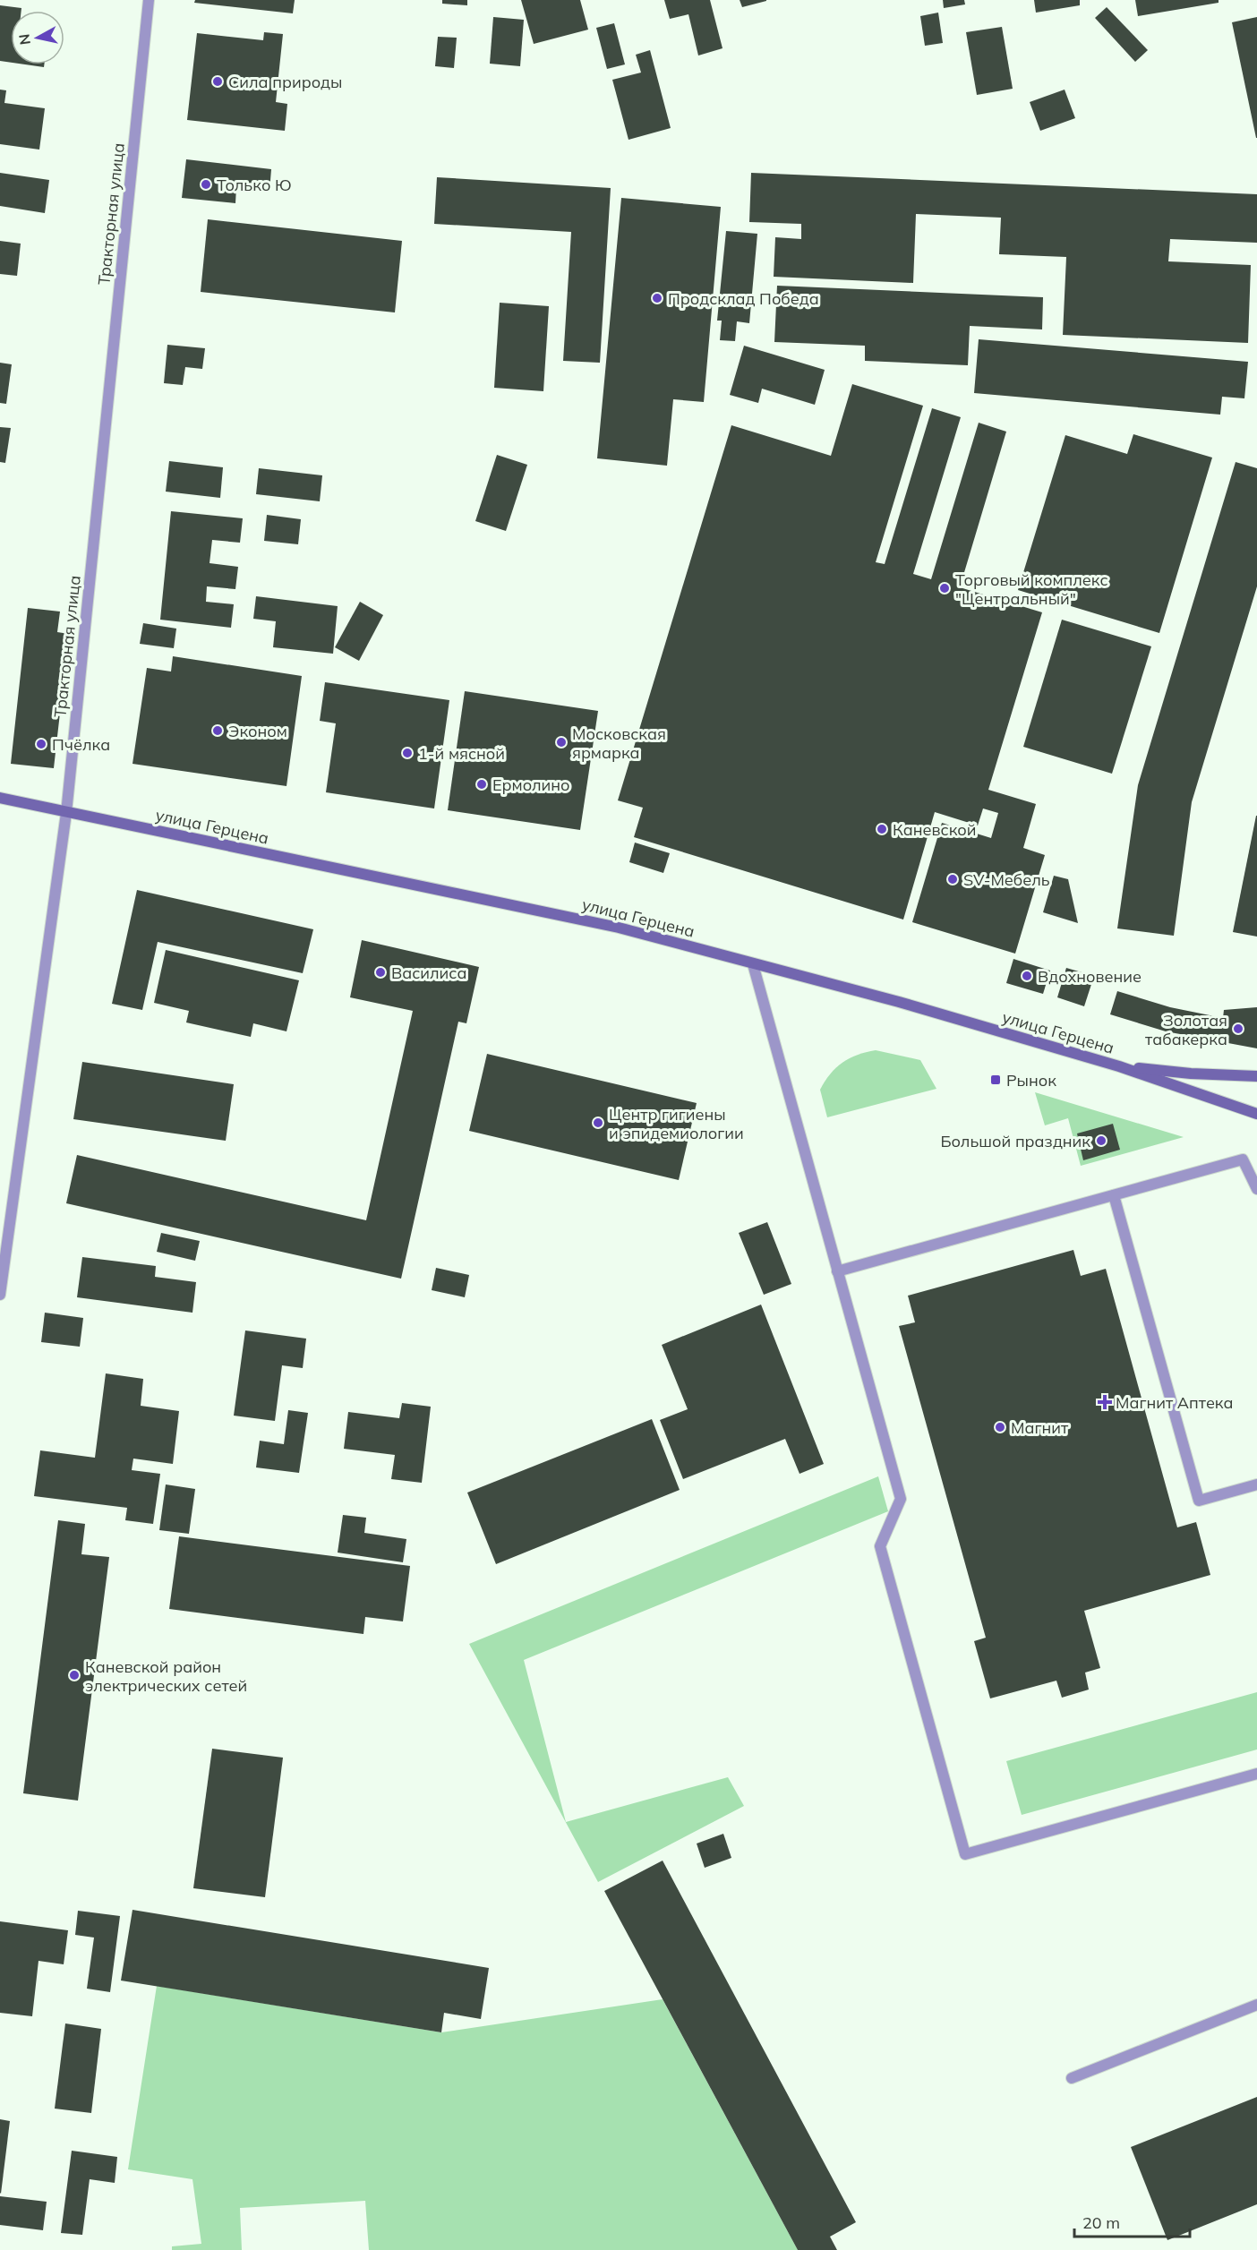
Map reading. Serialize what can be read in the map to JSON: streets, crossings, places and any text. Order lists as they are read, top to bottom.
{
  "streets": {
    "street": ["Тракторная улица", "улица Герцена"]
  },
  "crossings": [
    ["Тракторная улица", "улица Герцена"]
  ],
  "places": {
    "other": [
      "Сила природы",
      "Только Ю",
      "Продсклад Победа",
      "Торговый комплекс \"Центральный\"",
      "Эконом",
      "Московская ярмарка",
      "Пчёлка",
      "1-й мясной",
      "Ермолино",
      "Каневской",
      "SV-Мебель",
      "Василиса",
      "Вдохновение",
      "Золотая табакерка",
      "Центр гигиены и эпидемиологии",
      "Большой праздник",
      "Магнит",
      "Каневской район электрических сетей"
    ],
    "transit": ["Рынок"],
    "health": ["Магнит Аптека"]
  },
  "scale_bar": "20 m",
  "north": "left"
}
